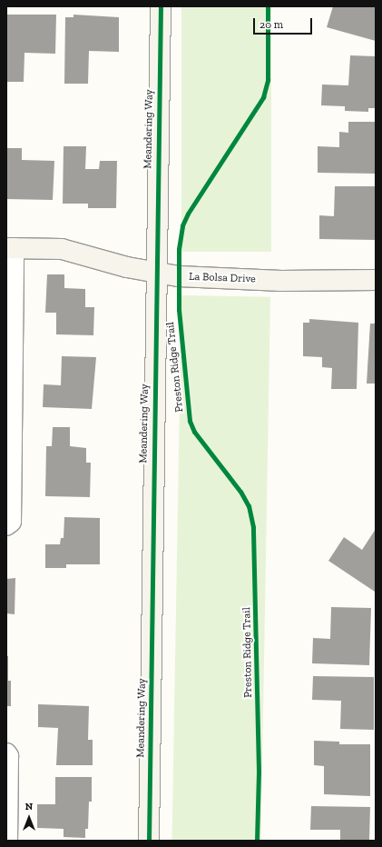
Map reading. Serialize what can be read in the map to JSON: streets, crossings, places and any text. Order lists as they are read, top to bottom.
{
  "streets": {
    "street": ["Meandering Way", "La Bolsa Drive"],
    "cycle path": ["Preston Ridge Trail"]
  },
  "crossings": [
    ["Meandering Way", "La Bolsa Drive"]
  ],
  "scale_bar": "20 m",
  "north": "top"
}
